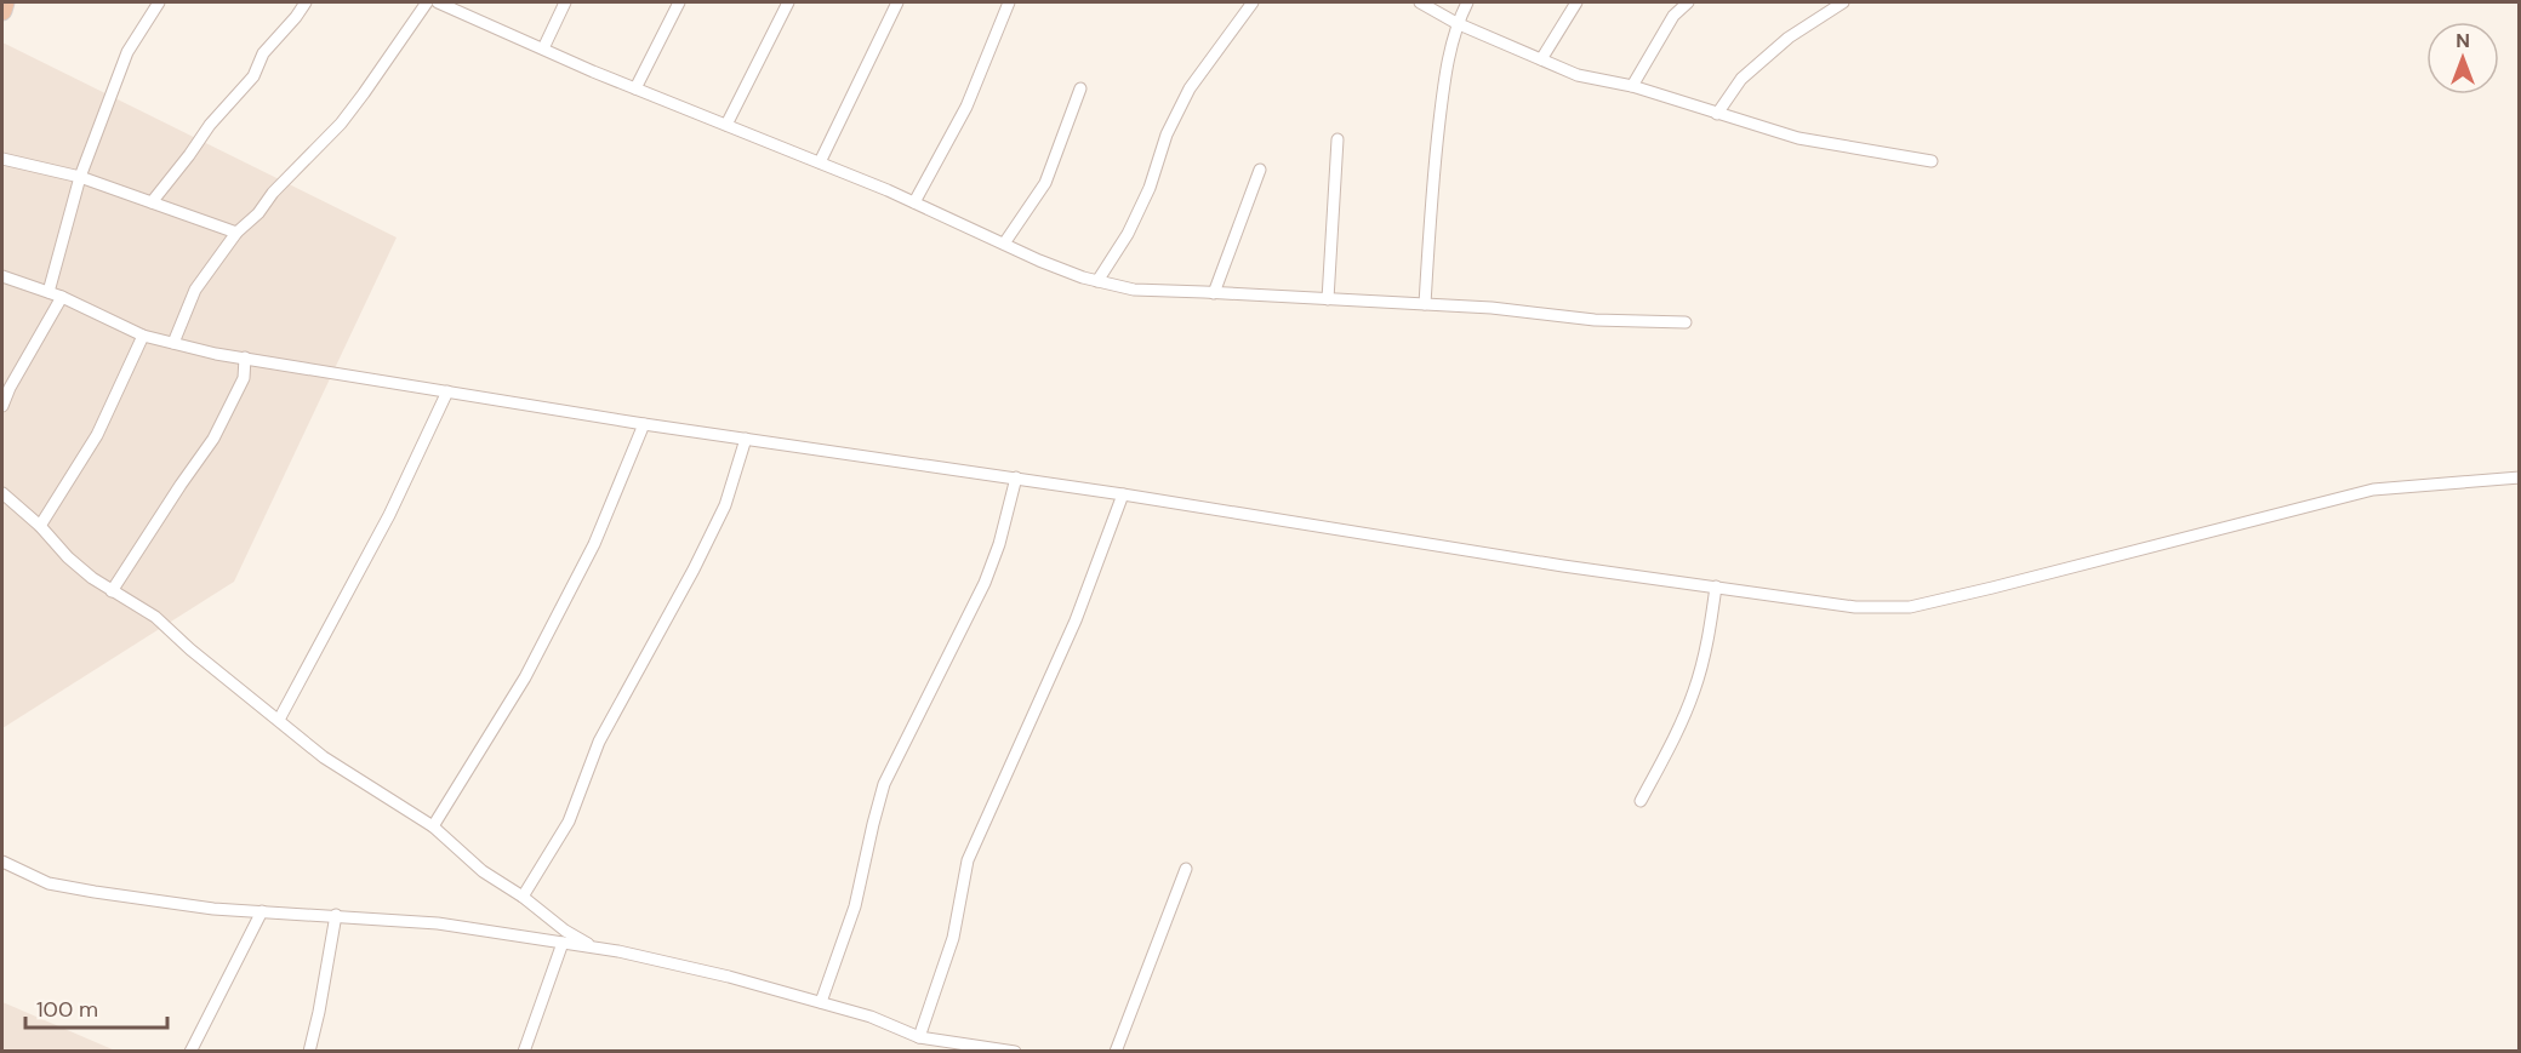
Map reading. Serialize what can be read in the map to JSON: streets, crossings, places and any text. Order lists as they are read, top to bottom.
{
  "scale_bar": "100 m",
  "north": "top"
}
